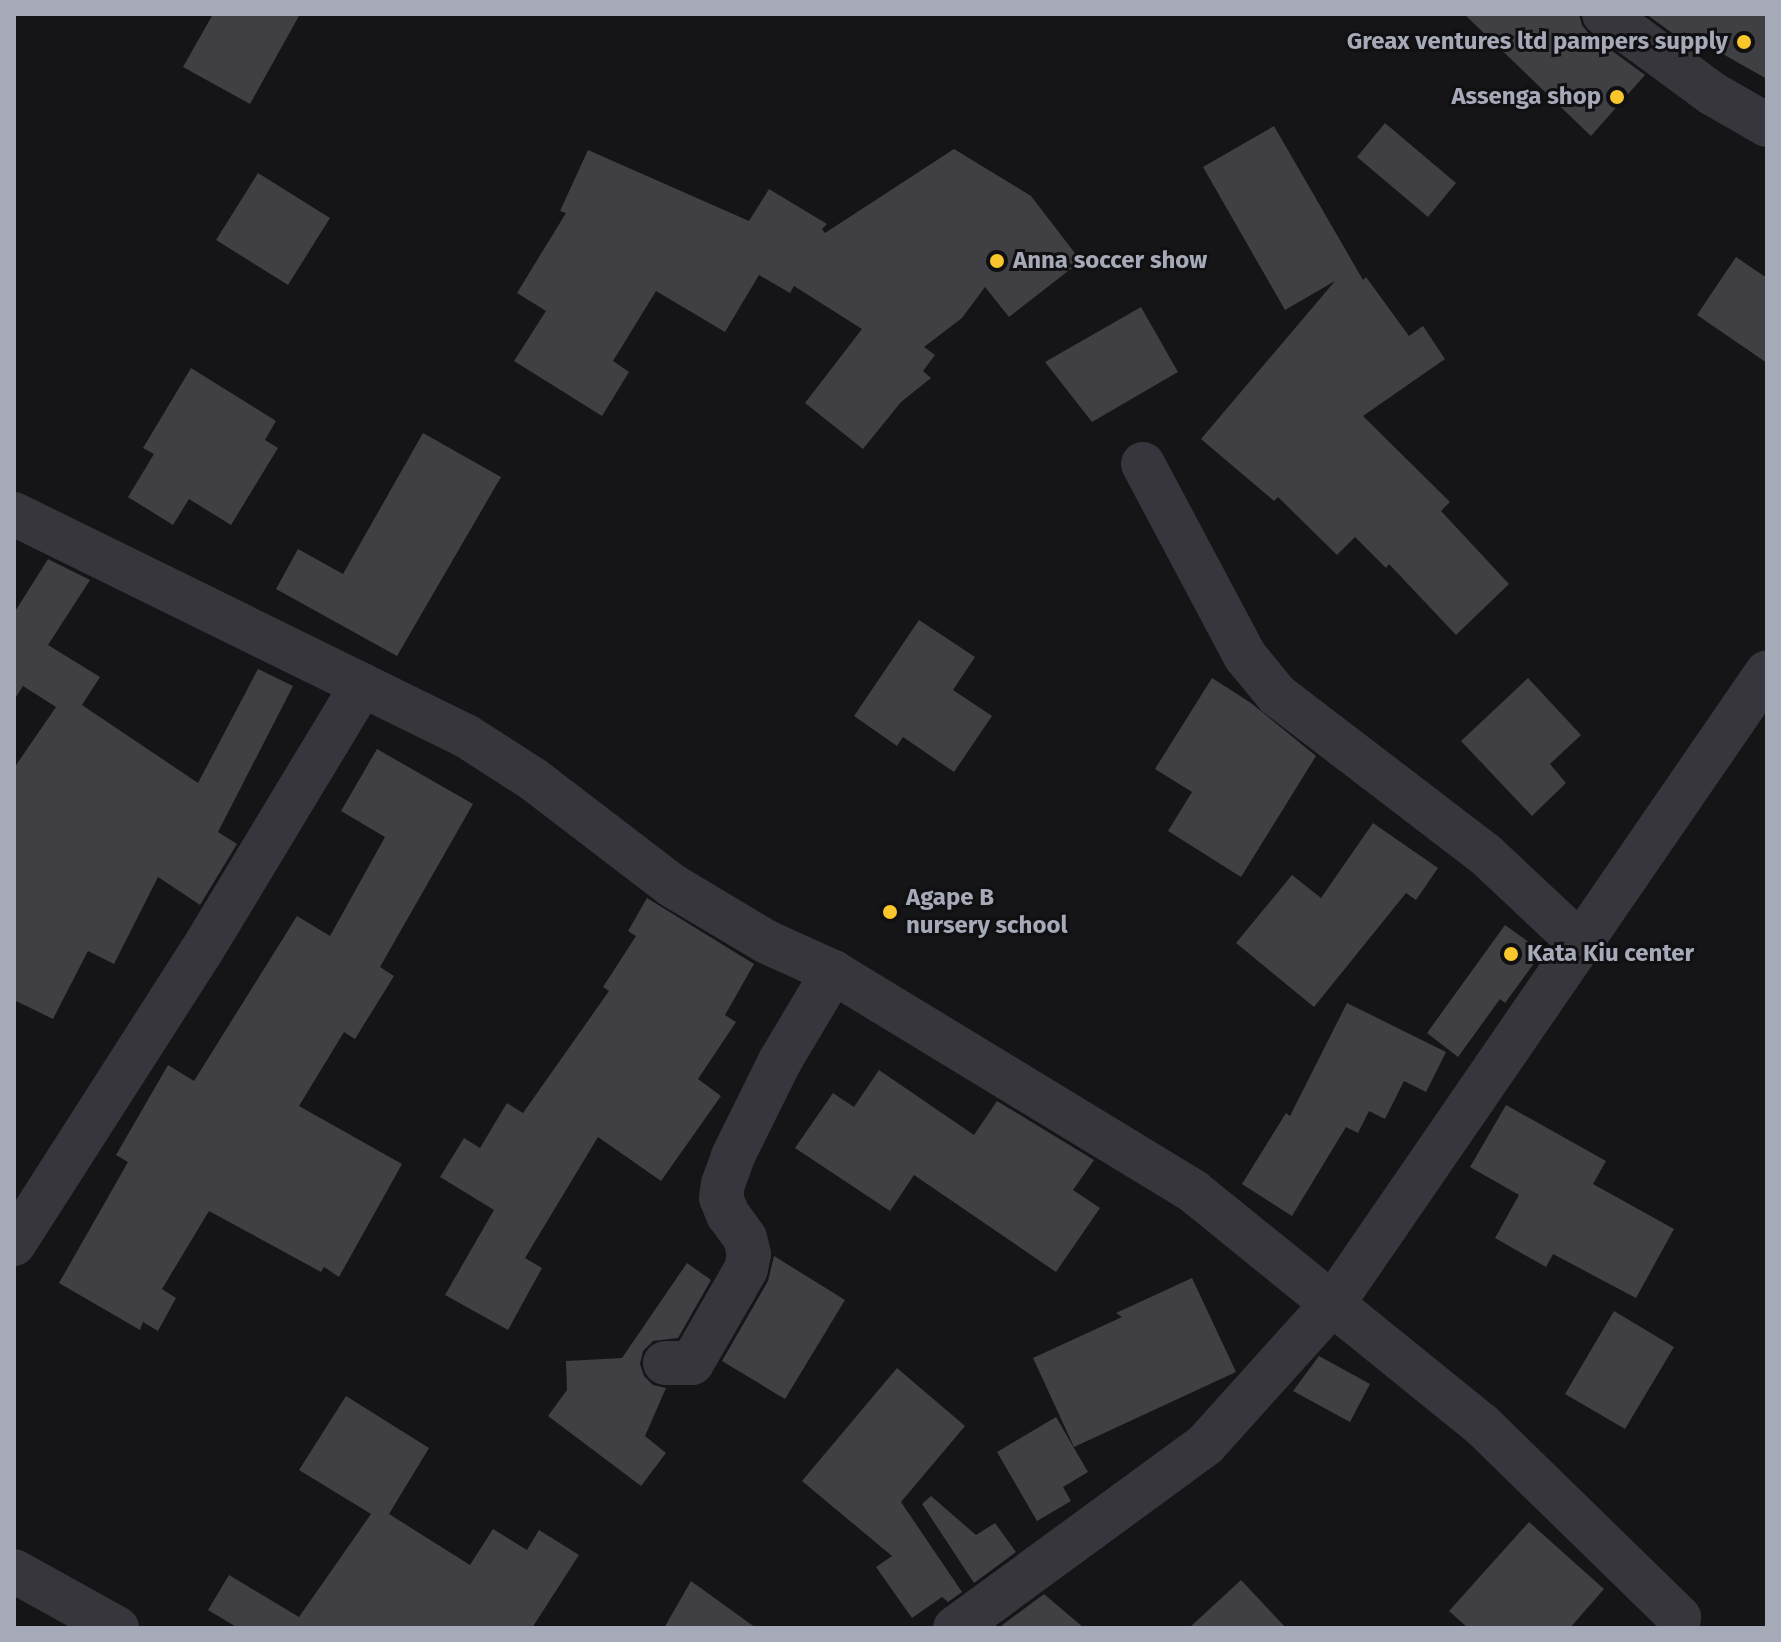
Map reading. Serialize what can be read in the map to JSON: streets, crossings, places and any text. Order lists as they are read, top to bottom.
{
  "places": [
    "Greax ventures ltd pampers supply",
    "Assenga shop",
    "Anna soccer show",
    "Agape B nursery school",
    "Kata Kiu center"
  ]
}
